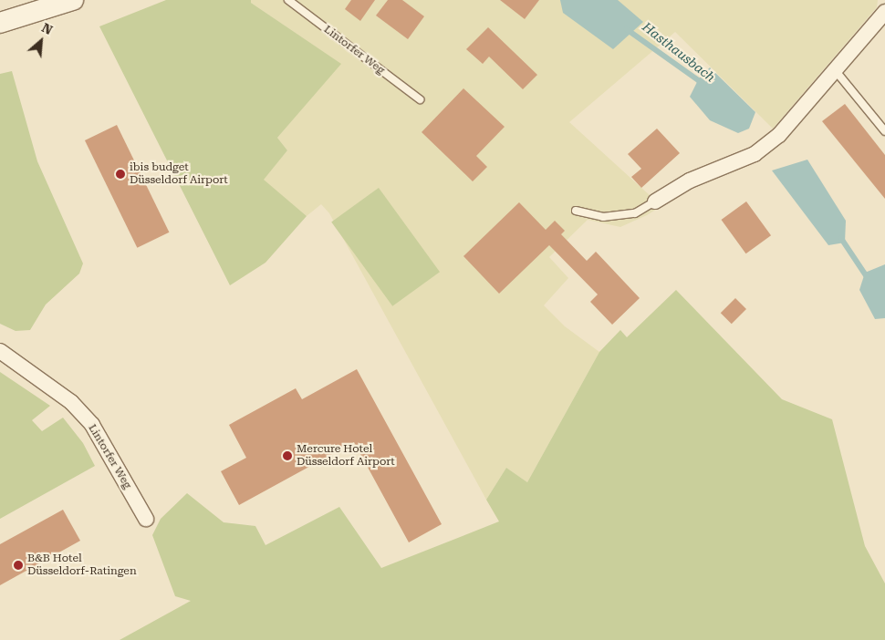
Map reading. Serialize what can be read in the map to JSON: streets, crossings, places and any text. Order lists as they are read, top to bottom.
{
  "streets": {
    "street": ["Lintorfer Weg"]
  },
  "water": ["Hasthausbach"],
  "places": ["ibis budget Düsseldorf Airport", "Mercure Hotel Düsseldorf Airport", "B&B Hotel Düsseldorf-Ratingen"],
  "north": "top right"
}
